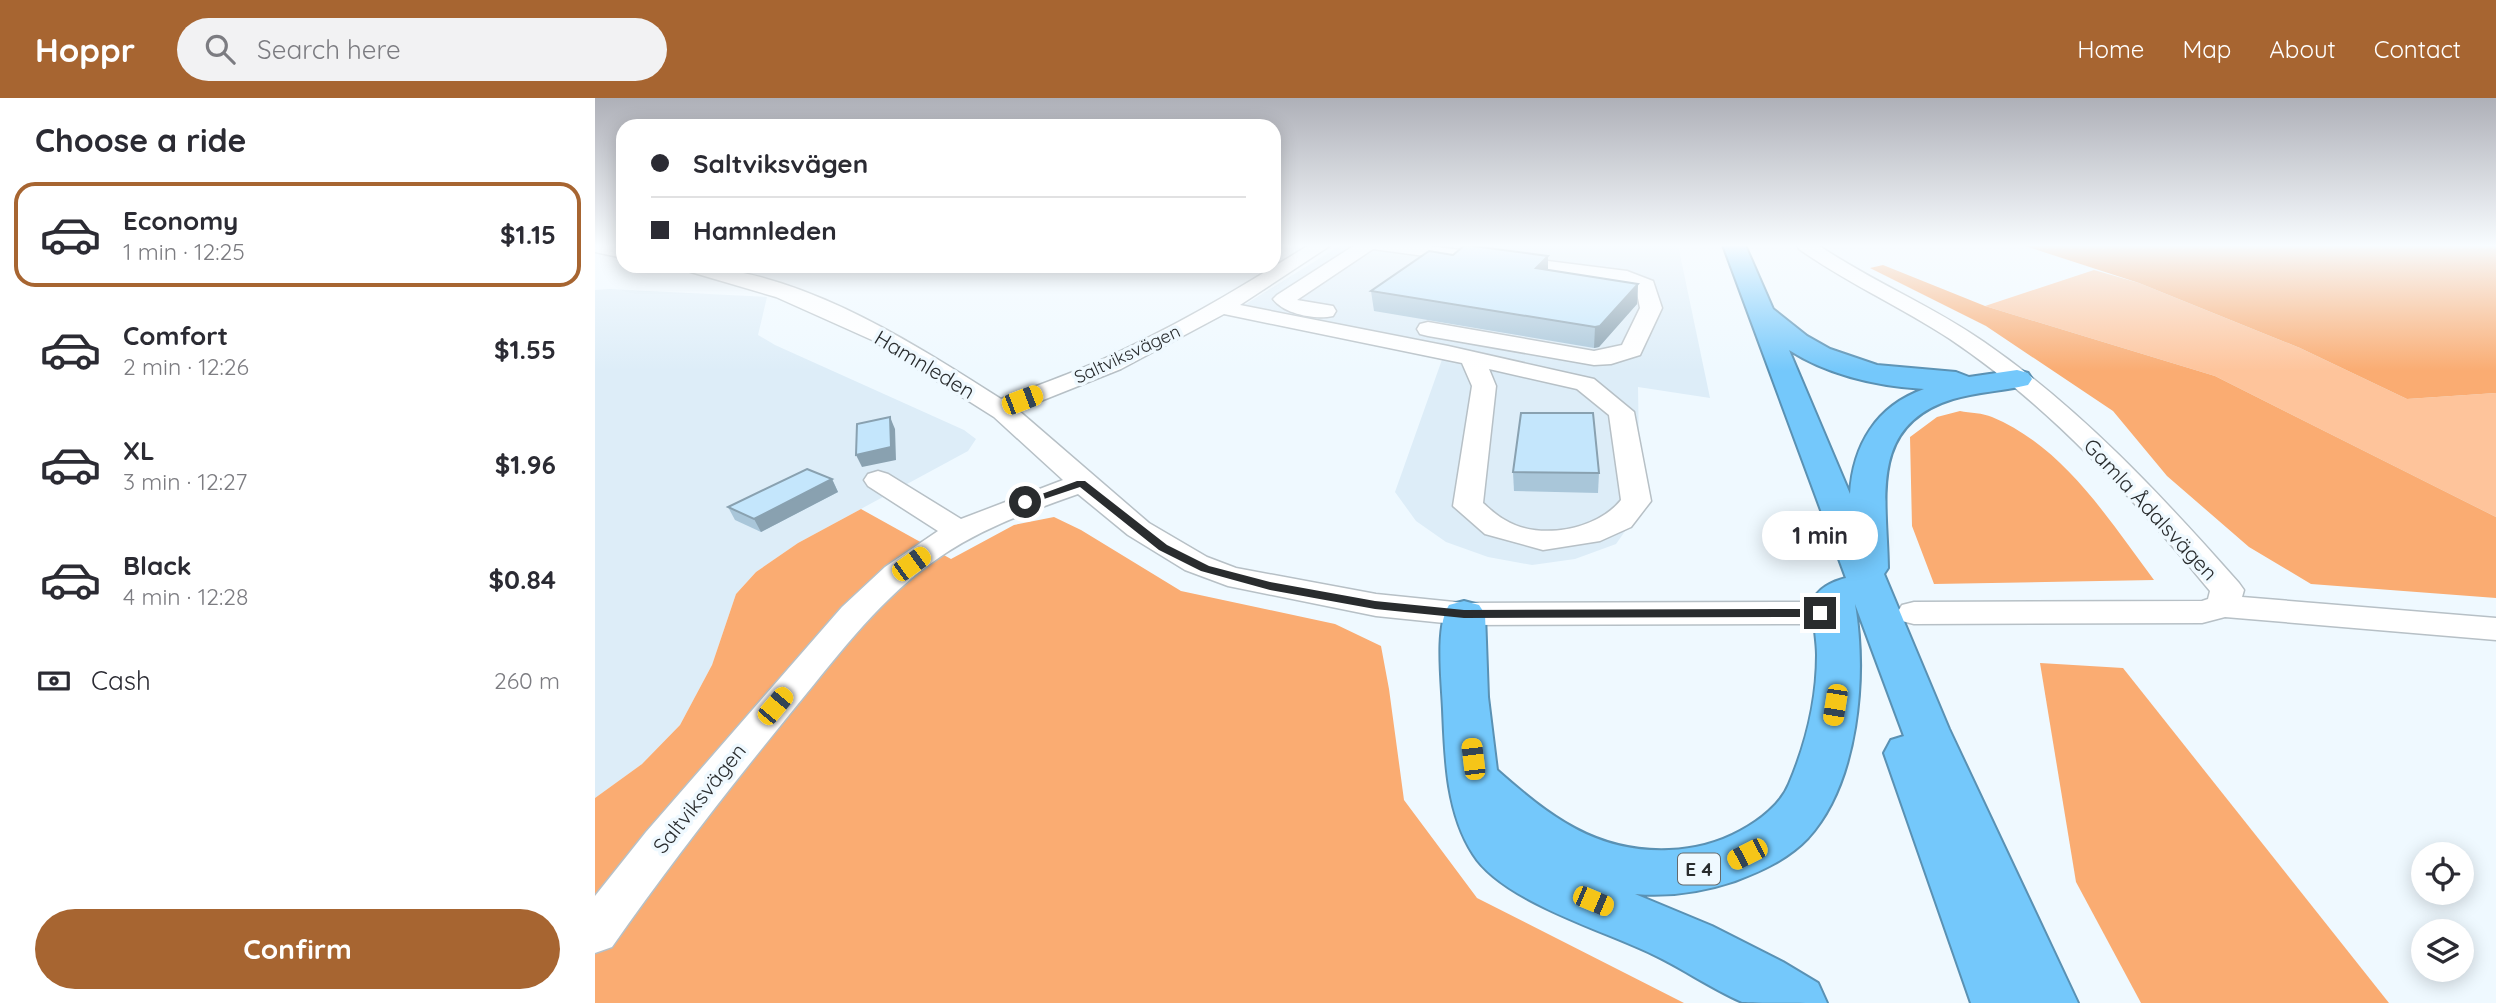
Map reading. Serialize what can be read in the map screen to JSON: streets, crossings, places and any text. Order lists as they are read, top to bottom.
{
  "streets": {
    "highway": ["E 4"],
    "street": ["Saltviksvägen", "Hamnleden", "Gamla Ådalsvägen"]
  },
  "crossings": [
    ["Saltviksvägen", "Hamnleden"],
    ["Hamnleden", "Gamla Ådalsvägen"],
    ["Hamnleden", "E 4"],
    ["Gamla Ådalsvägen", "E 4"]
  ],
  "page": {
    "header": "Hoppr",
    "search": "Search here",
    "nav": [
      "Home",
      "Map",
      "About",
      "Contact"
    ],
    "heading": "Choose a ride",
    "banner": ["Saltviksvägen", "Hamnleden"],
    "list": [
      {
        "name": "Economy",
        "note": "1 min · 12:25",
        "value": "$1.15"
      },
      {
        "name": "Comfort",
        "note": "2 min · 12:26",
        "value": "$1.55"
      },
      {
        "name": "XL",
        "note": "3 min · 12:27",
        "value": "$1.96"
      },
      {
        "name": "Black",
        "note": "4 min · 12:28",
        "value": "$0.84"
      }
    ],
    "bubble": "1 min",
    "pay": ["Cash", "260 m"],
    "buttons": "Confirm"
  }
}
